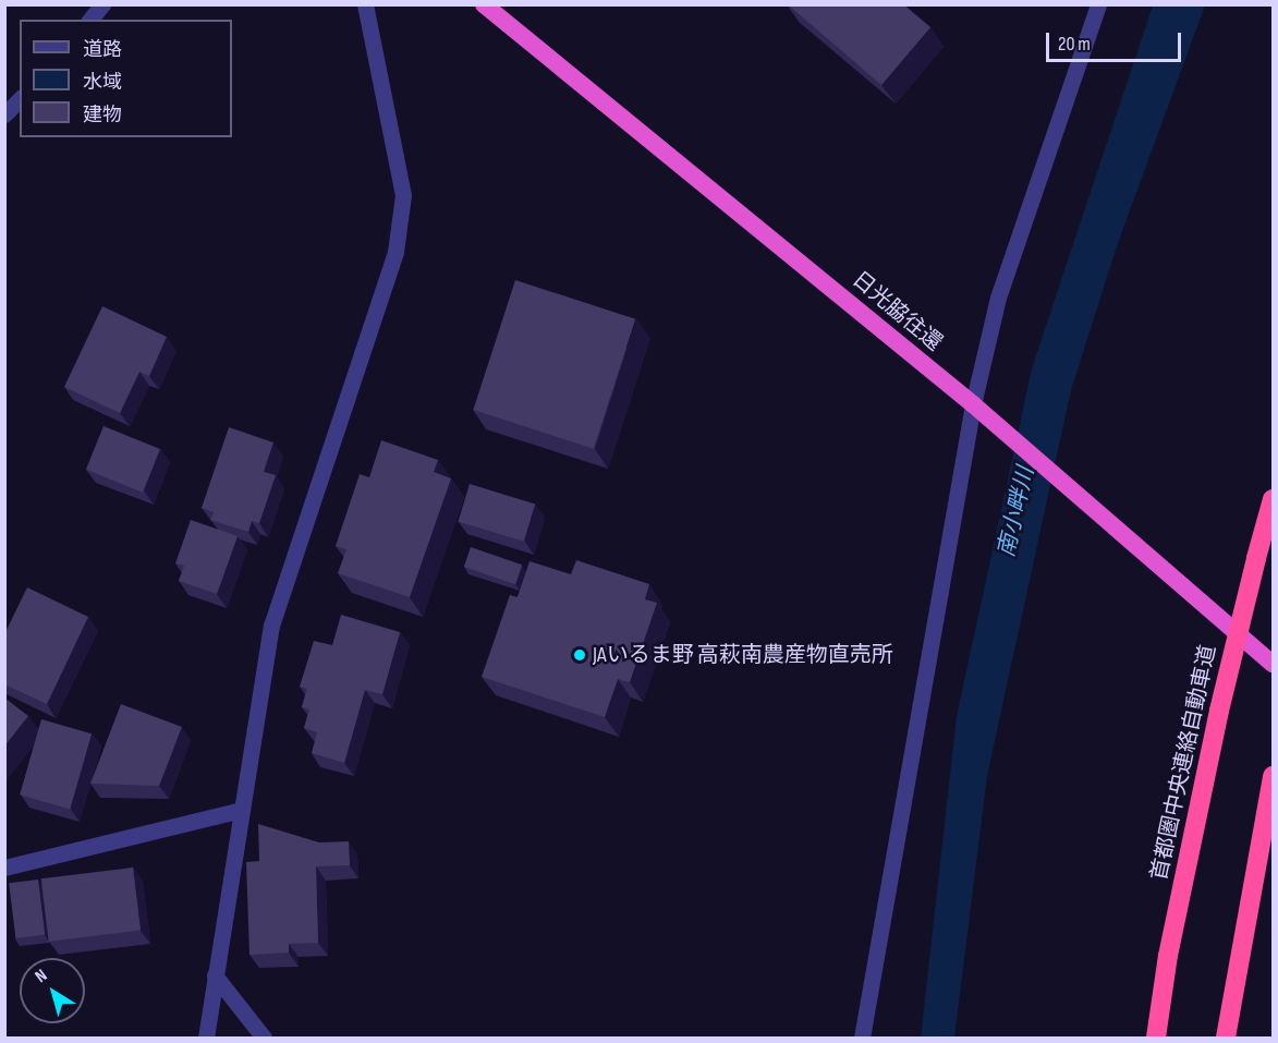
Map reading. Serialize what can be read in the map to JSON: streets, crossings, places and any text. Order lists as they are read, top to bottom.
{
  "streets": {
    "highway": ["日光脇往還", "首都圏中央連絡自動車道"]
  },
  "water": ["南小畔川"],
  "places": ["JAいるま野 高萩南農産物直売所"],
  "legend": ["道路", "水域", "建物"],
  "scale_bar": "20 m",
  "north": "top left"
}
